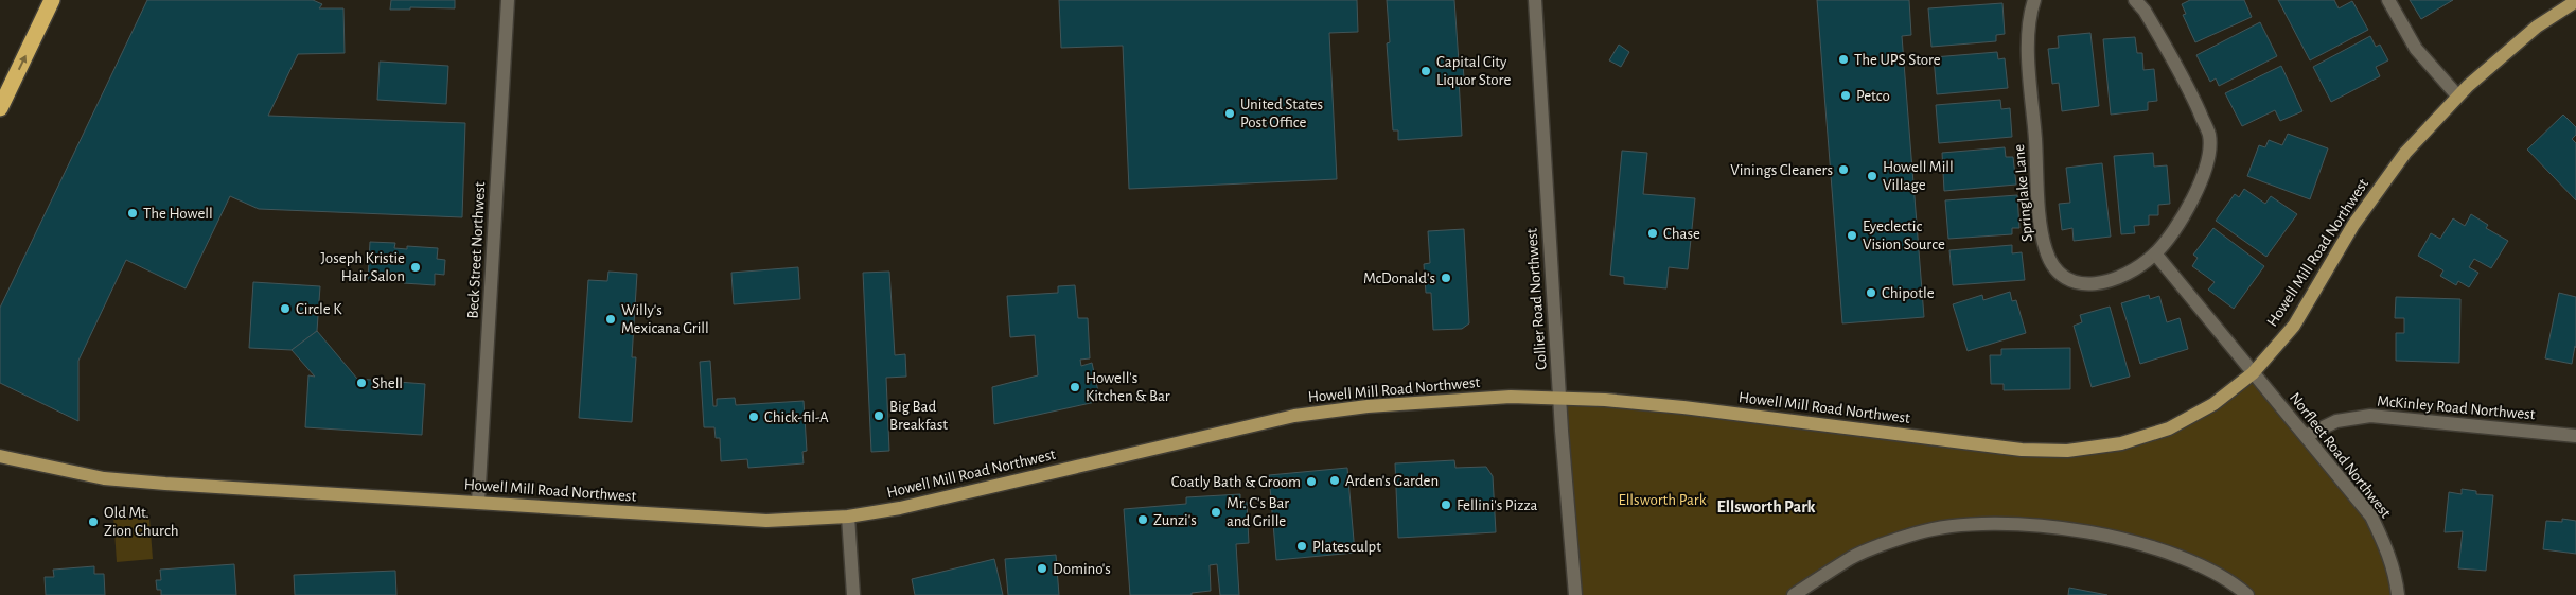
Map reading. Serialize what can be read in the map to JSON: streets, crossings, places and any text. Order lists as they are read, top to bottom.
{
  "streets": {
    "main road": ["Howell Mill Road Northwest"],
    "street": [
      "Springlake Lane",
      "Beck Street Northwest",
      "Collier Road Northwest",
      "McKinley Road Northwest",
      "Norfleet Road Northwest"
    ]
  },
  "crossings": [
    ["Beck Street Northwest", "Howell Mill Road Northwest"],
    ["Howell Mill Road Northwest", "Collier Road Northwest"],
    ["Howell Mill Road Northwest", "Norfleet Road Northwest"],
    ["McKinley Road Northwest", "Norfleet Road Northwest"]
  ],
  "districts": ["Ellsworth Park"],
  "parks": ["Ellsworth Park"],
  "places": [
    "The UPS Store",
    "Capital City Liquor Store",
    "Petco",
    "United States Post Office",
    "Vinings Cleaners",
    "Howell Mill Village",
    "The Howell",
    "Chase",
    "Eyeclectic Vision Source",
    "Joseph Kristie Hair Salon",
    "McDonald's",
    "Chipotle",
    "Circle K",
    "Willy's Mexicana Grill",
    "Shell",
    "Howell's Kitchen & Bar",
    "Big Bad Breakfast",
    "Chick-fil-A",
    "Arden's Garden",
    "Coatly Bath & Groom",
    "Fellini's Pizza",
    "Mr. C's Bar and Grille",
    "Zunzi's",
    "Old Mt. Zion Church",
    "Platesculpt",
    "Domino's"
  ]
}
